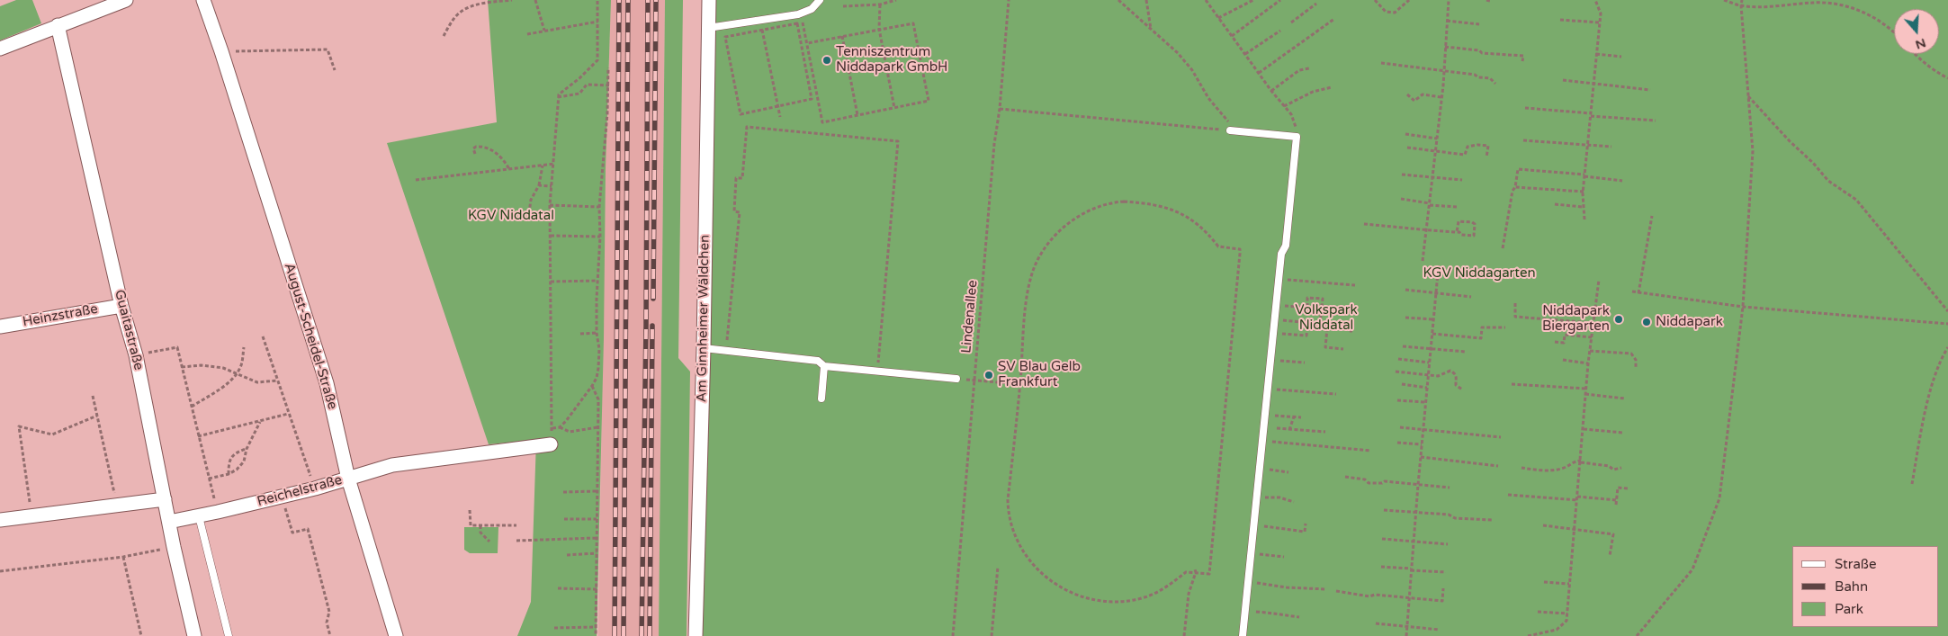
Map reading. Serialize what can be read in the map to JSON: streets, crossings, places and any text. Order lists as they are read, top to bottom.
{
  "streets": {
    "street": [
      "Heinzstraße",
      "Am Ginnheimer Wäldchen",
      "Guaitastraße",
      "August-Scheidel-Straße",
      "Reichelstraße"
    ],
    "path": ["Lindenallee"]
  },
  "crossings": [
    ["Heinzstraße", "Guaitastraße"],
    ["Guaitastraße", "Reichelstraße"],
    ["August-Scheidel-Straße", "Reichelstraße"]
  ],
  "parks": ["KGV Niddatal", "KGV Niddagarten", "Volkspark Niddatal"],
  "places": [
    "Tenniszentrum Niddapark GmbH",
    "Niddapark Biergarten",
    "Niddapark",
    "SV Blau Gelb Frankfurt"
  ],
  "legend": ["Straße", "Bahn", "Park"],
  "north": "bottom"
}
